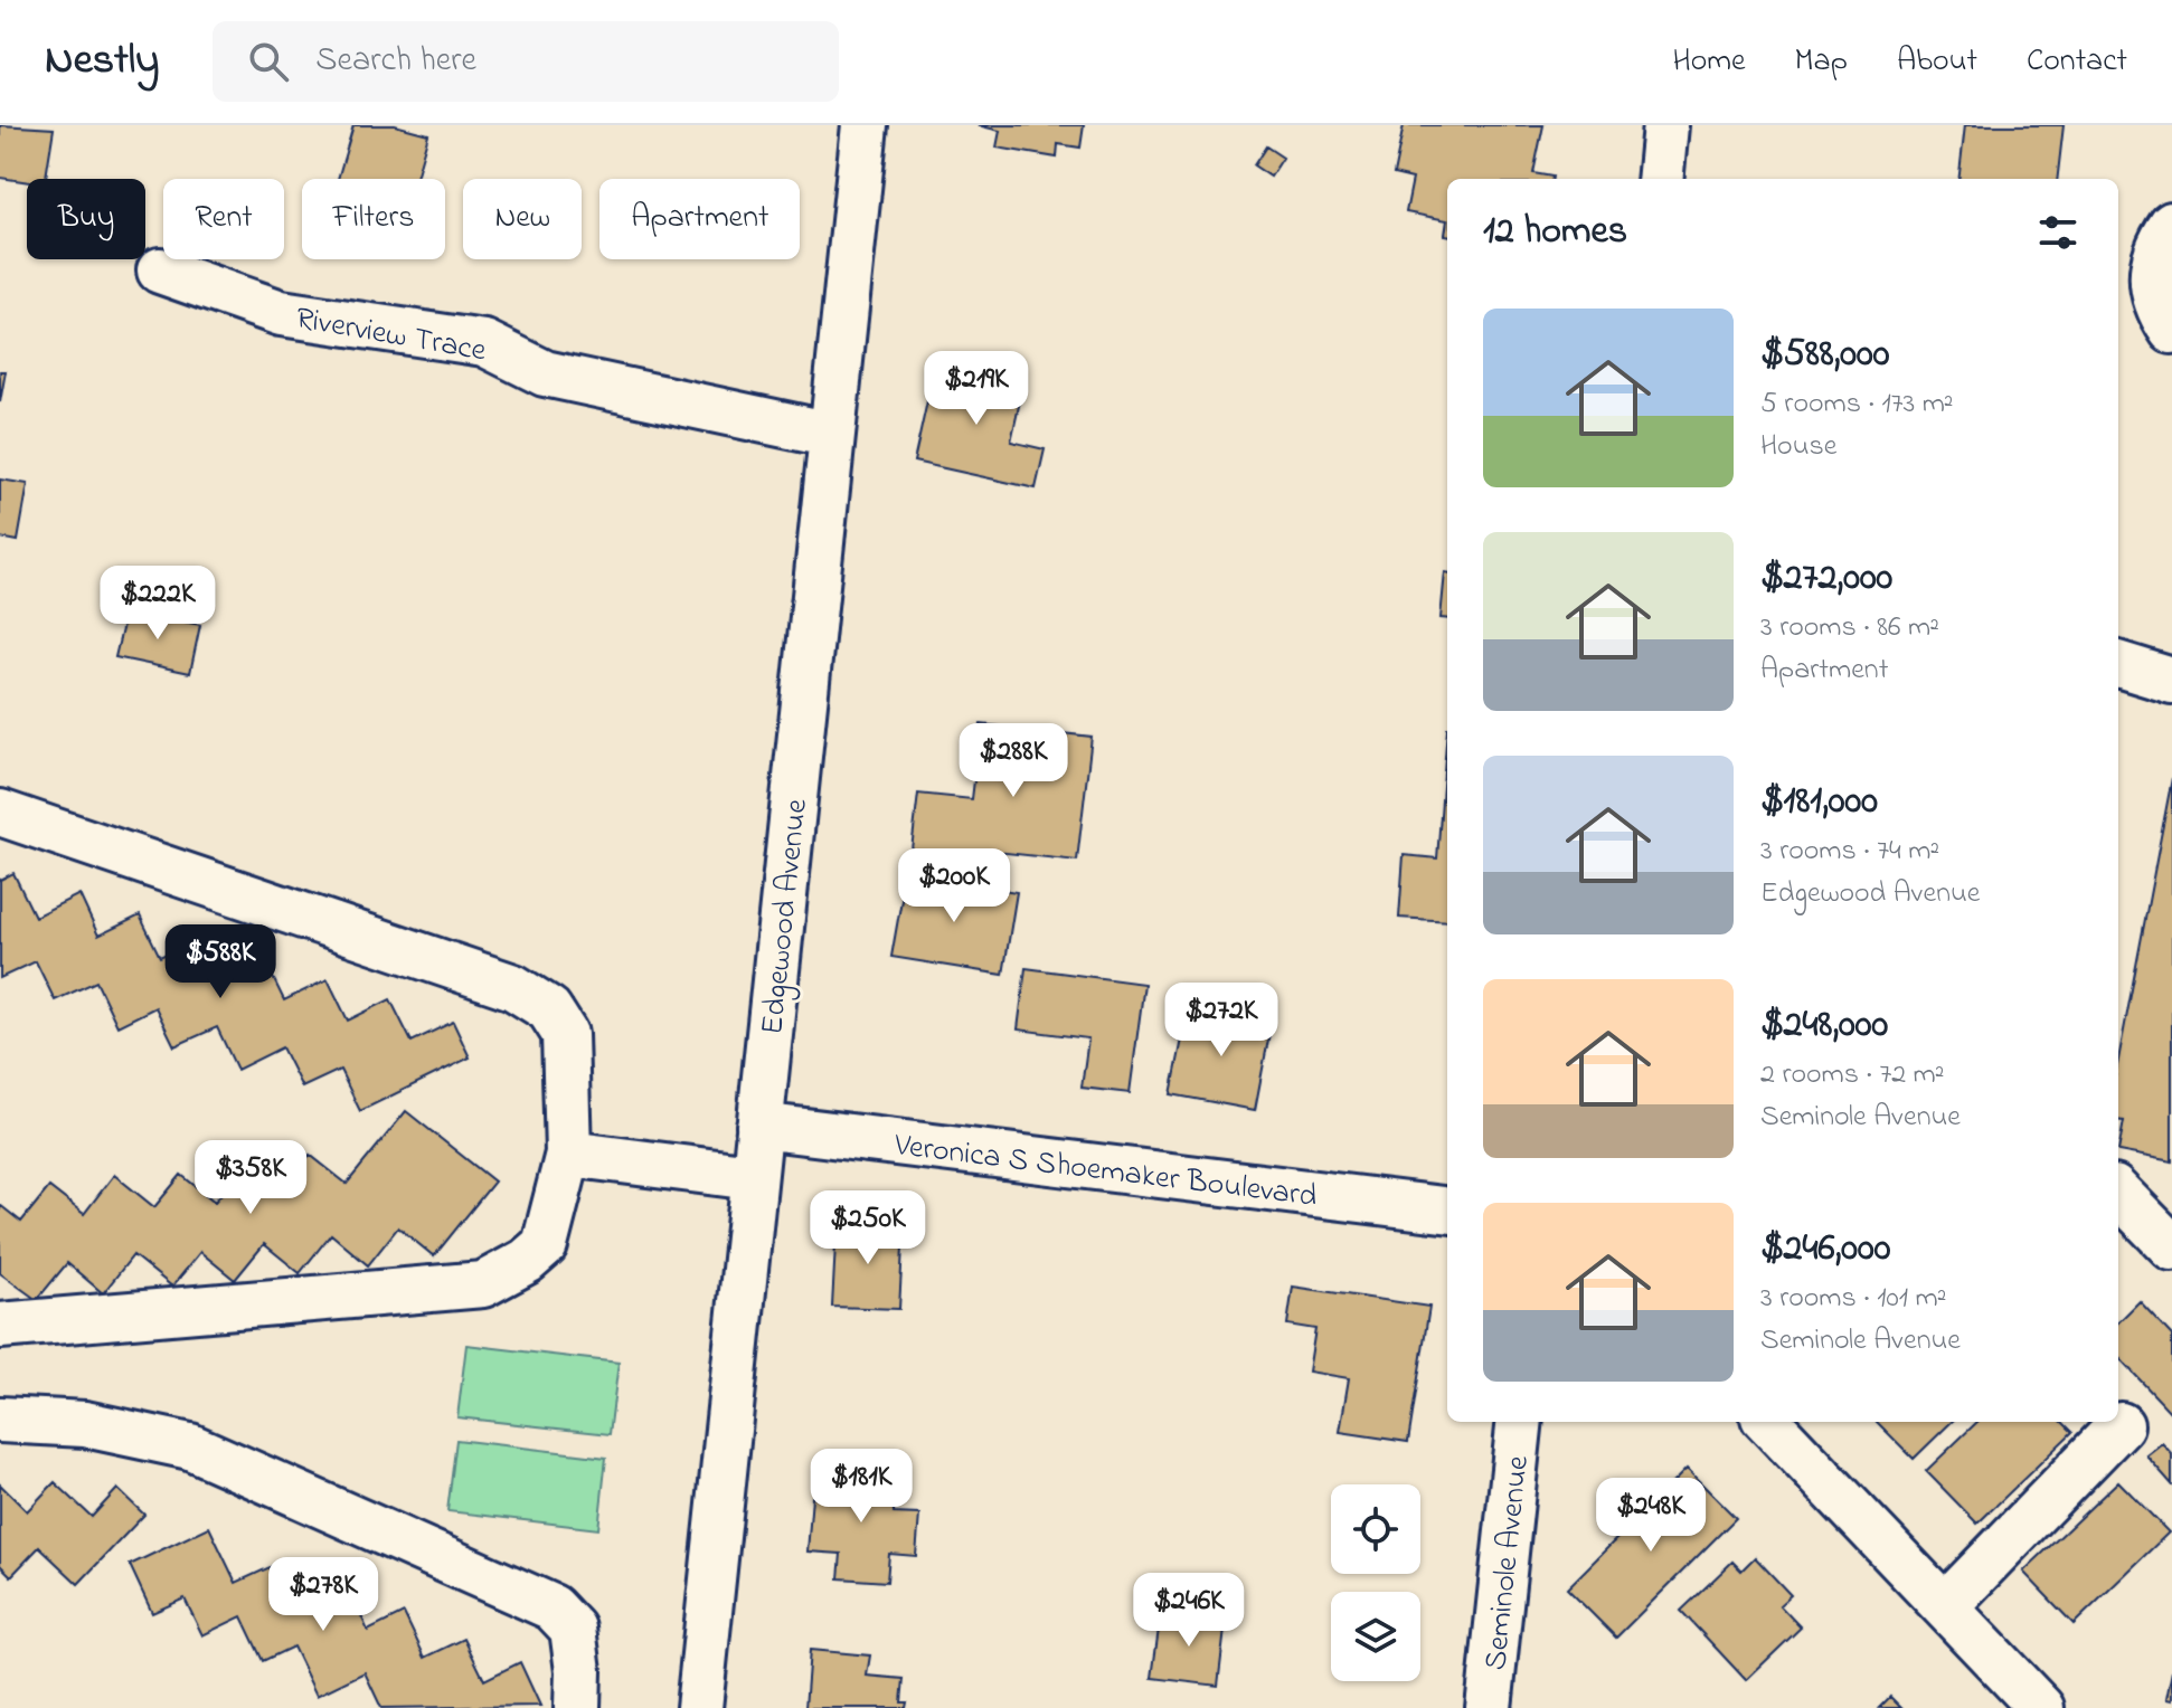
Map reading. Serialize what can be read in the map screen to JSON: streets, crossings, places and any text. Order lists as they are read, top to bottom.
{
  "streets": {
    "street": [
      "Riverview Trace",
      "Edgewood Avenue",
      "Veronica S Shoemaker Boulevard",
      "Seminole Avenue"
    ]
  },
  "crossings": [
    ["Riverview Trace", "Edgewood Avenue"],
    ["Edgewood Avenue", "Veronica S Shoemaker Boulevard"]
  ],
  "page": {
    "header": "Nestly",
    "search": "Search here",
    "nav": [
      "Home",
      "Map",
      "About",
      "Contact"
    ],
    "chip": [
      "Buy",
      "Rent",
      "Filters",
      "New",
      "Apartment"
    ],
    "heading": "12 homes",
    "list": [
      {
        "name": "$588,000",
        "note": "5 rooms · 173 m² · House"
      },
      {
        "name": "$272,000",
        "note": "3 rooms · 86 m² · Apartment"
      },
      {
        "name": "$181,000",
        "note": "3 rooms · 74 m² · Edgewood Avenue"
      },
      {
        "name": "$248,000",
        "note": "2 rooms · 72 m² · Seminole Avenue"
      },
      {
        "name": "$246,000",
        "note": "3 rooms · 101 m² · Seminole Avenue"
      }
    ],
    "price": [
      "$219K",
      "$222K",
      "$288K",
      "$200K",
      "$588K",
      "$272K",
      "$358K",
      "$250K",
      "$181K",
      "$248K",
      "$278K",
      "$246K"
    ]
  }
}
